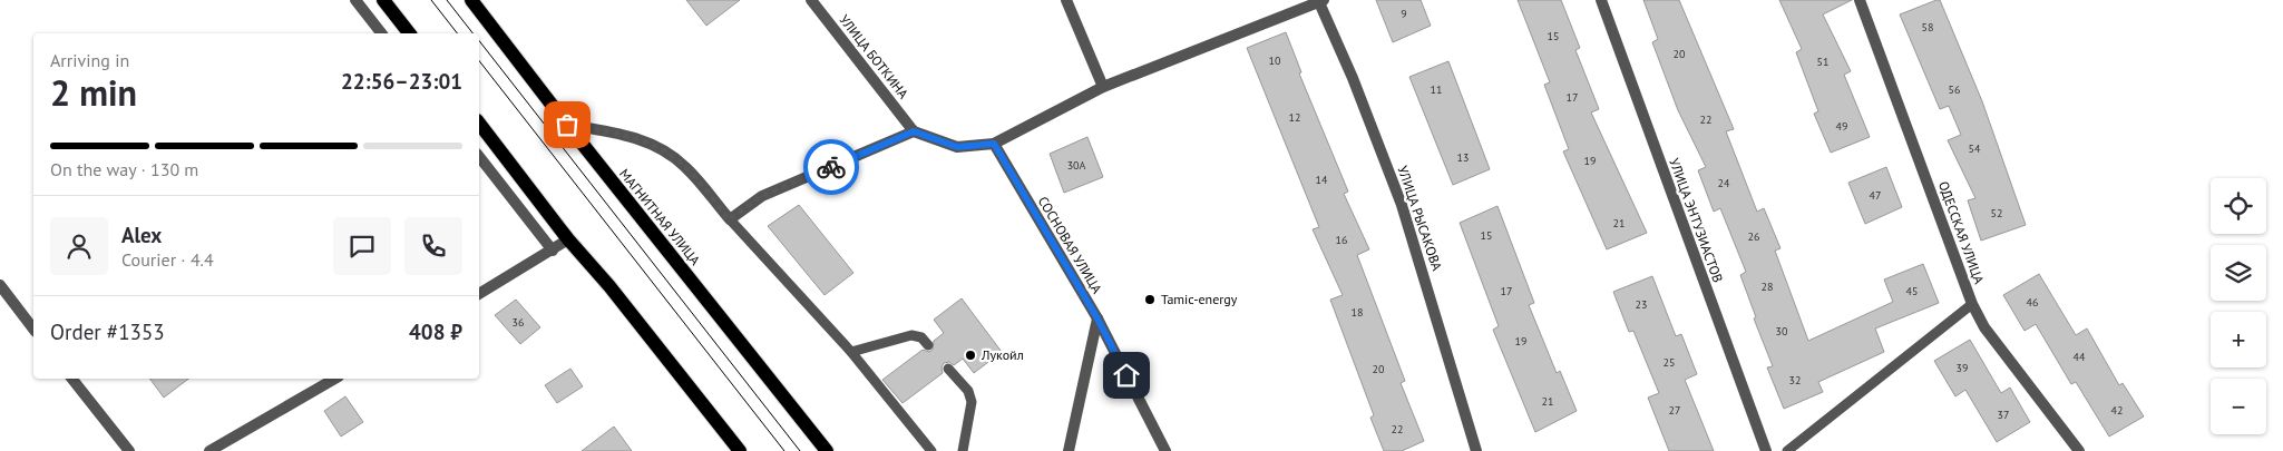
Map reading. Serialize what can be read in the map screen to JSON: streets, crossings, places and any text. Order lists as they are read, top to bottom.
{
  "streets": {
    "main road": ["МАГНИТНАЯ УЛИЦА"],
    "street": [
      "УЛИЦА БОТКИНА",
      "УЛИЦА РЫСАКОВА",
      "УЛИЦА ЭНТУЗИАСТОВ",
      "ОДЕССКАЯ УЛИЦА",
      "СОСНОВАЯ УЛИЦА"
    ]
  },
  "places": ["Tamic-energy", "Лукойл"],
  "house_numbers": [
    "9",
    "58",
    "15",
    "20",
    "10",
    "51",
    "11",
    "56",
    "17",
    "12",
    "22",
    "49",
    "54",
    "13",
    "19",
    "30А",
    "14",
    "24",
    "47",
    "52",
    "21",
    "15",
    "26",
    "16",
    "28",
    "17",
    "45",
    "46",
    "23",
    "18",
    "36",
    "30",
    "19",
    "44",
    "25",
    "39",
    "20",
    "32",
    "21",
    "27",
    "42",
    "37",
    "22"
  ],
  "page": {
    "heading": ["2 min", "Arriving in", "22:56–23:01"],
    "panel": [
      "Alex",
      "Courier · 4.4",
      "Order #1353",
      "408 ₽"
    ],
    "bar": "On the way · 130 m",
    "map_buttons": ["+", "−"]
  }
}
